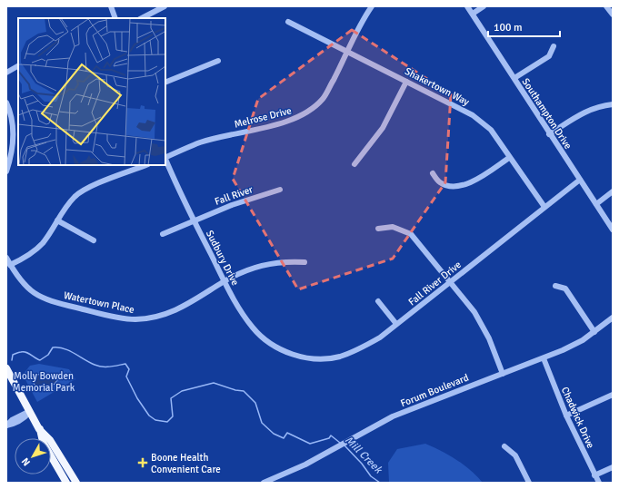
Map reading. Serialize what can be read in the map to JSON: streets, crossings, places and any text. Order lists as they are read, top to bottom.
{
  "streets": {
    "street": [
      "Shakertown Way",
      "Southampton Drive",
      "Melrose Drive",
      "Fall River",
      "Sudbury Drive",
      "Fall River Drive",
      "Watertown Place",
      "Forum Boulevard",
      "Chadwick Drive"
    ]
  },
  "crossings": [
    ["Shakertown Way", "Melrose Drive"],
    ["Shakertown Way", "Fall River Drive"],
    ["Southampton Drive", "Fall River Drive"],
    ["Fall River", "Sudbury Drive"],
    ["Sudbury Drive", "Fall River Drive"],
    ["Sudbury Drive", "Watertown Place"],
    ["Forum Boulevard", "Chadwick Drive"]
  ],
  "water": ["Mill Creek"],
  "parks": ["Molly Bowden Memorial Park"],
  "places": {
    "health": ["Boone Health Convenient Care"]
  },
  "scale_bar": "100 m",
  "north": "bottom left"
}
